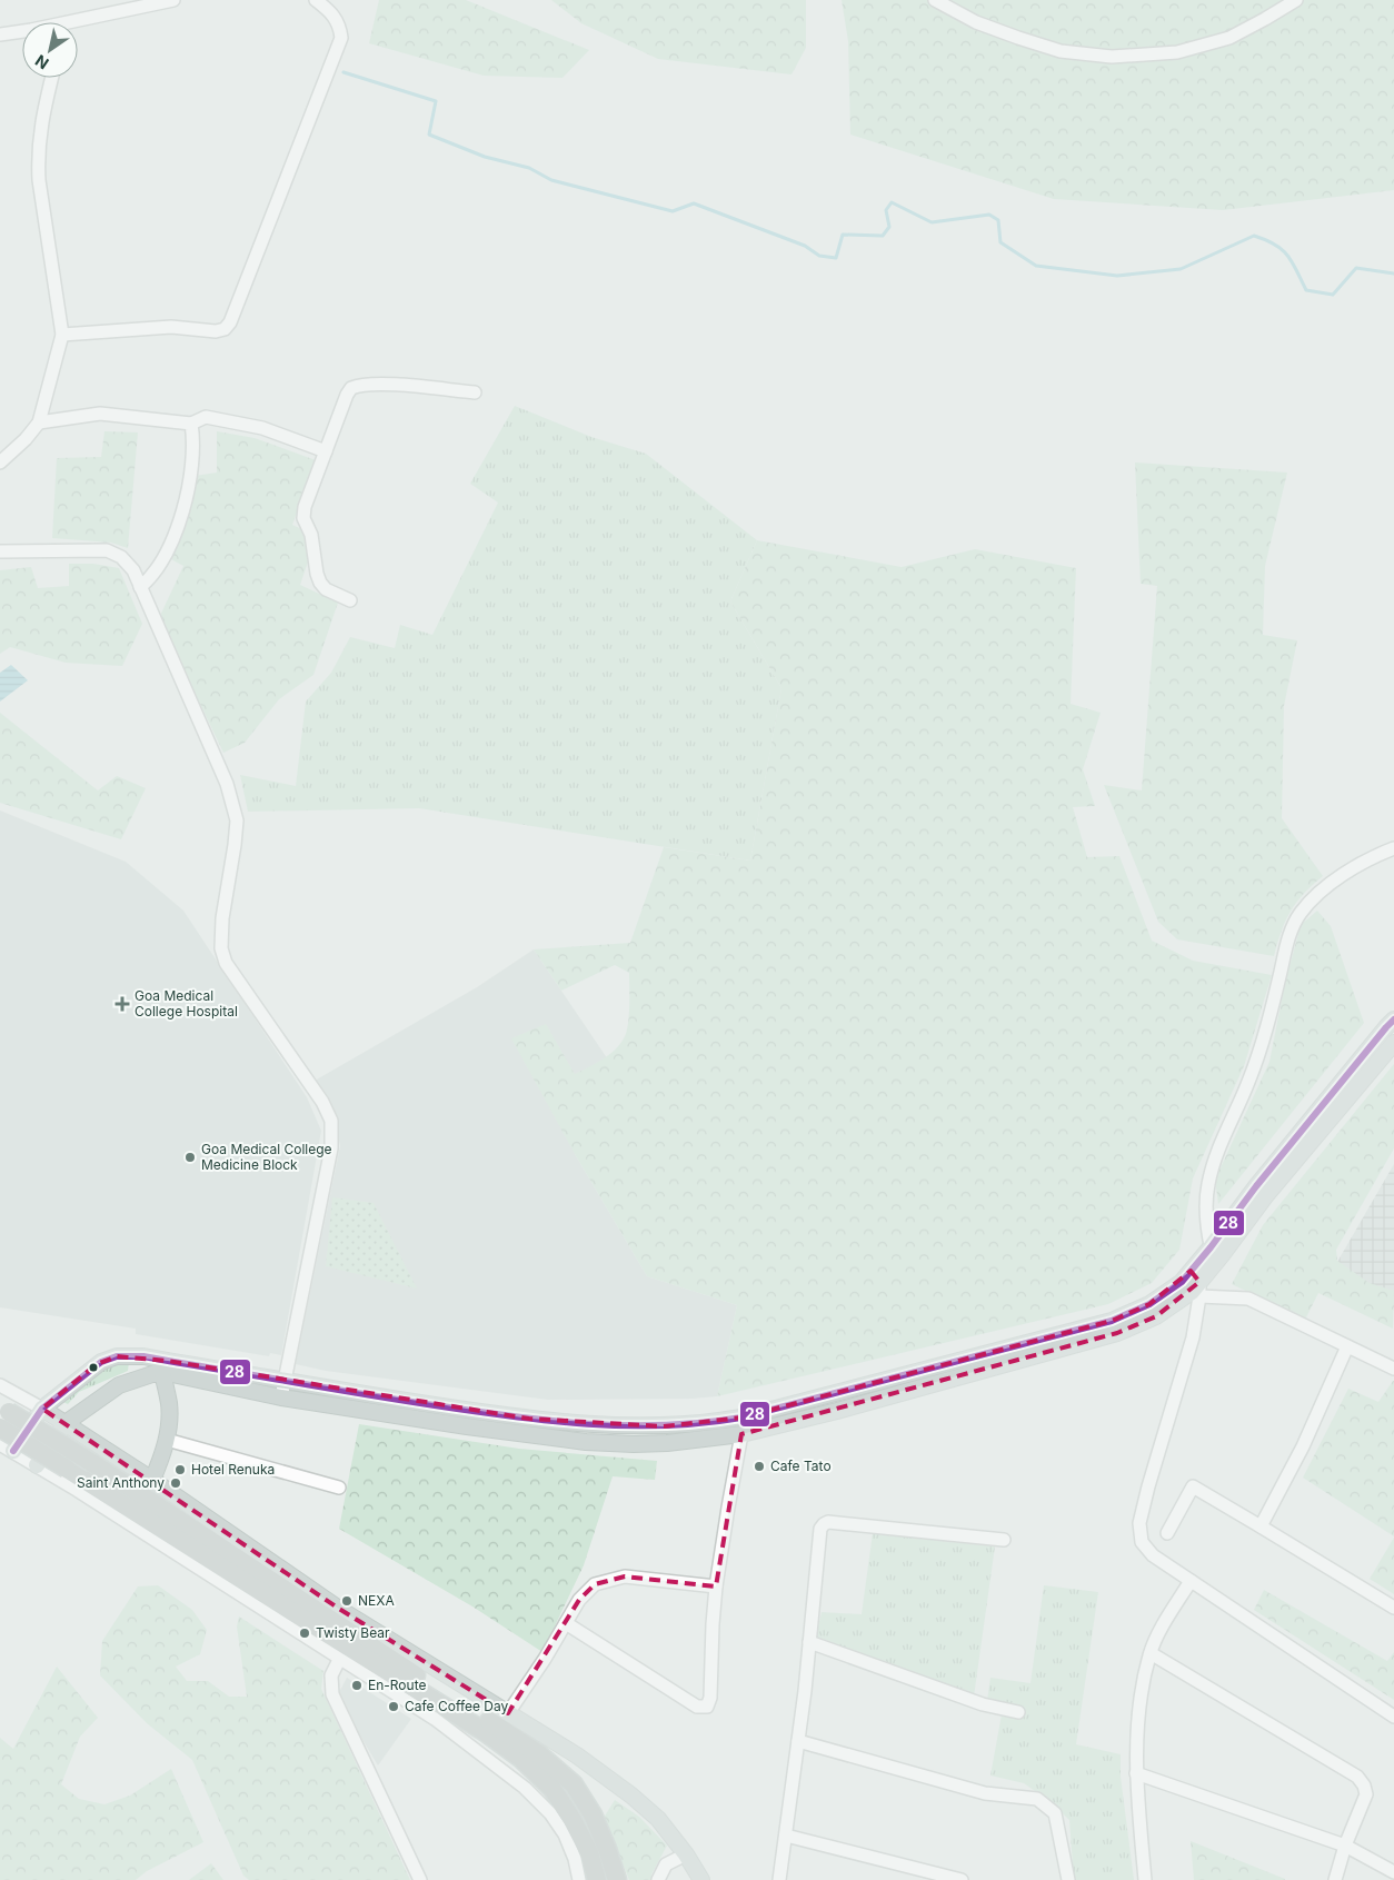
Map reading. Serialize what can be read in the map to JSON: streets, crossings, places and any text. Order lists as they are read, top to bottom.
{
  "places": {
    "health": ["Goa Medical College Hospital"],
    "other": [
      "Goa Medical College Medicine Block",
      "Cafe Tato",
      "Hotel Renuka",
      "Saint Anthony",
      "NEXA",
      "Twisty Bear",
      "En-Route",
      "Cafe Coffee Day"
    ]
  },
  "lines": ["transit line 28"],
  "north": "bottom left"
}
